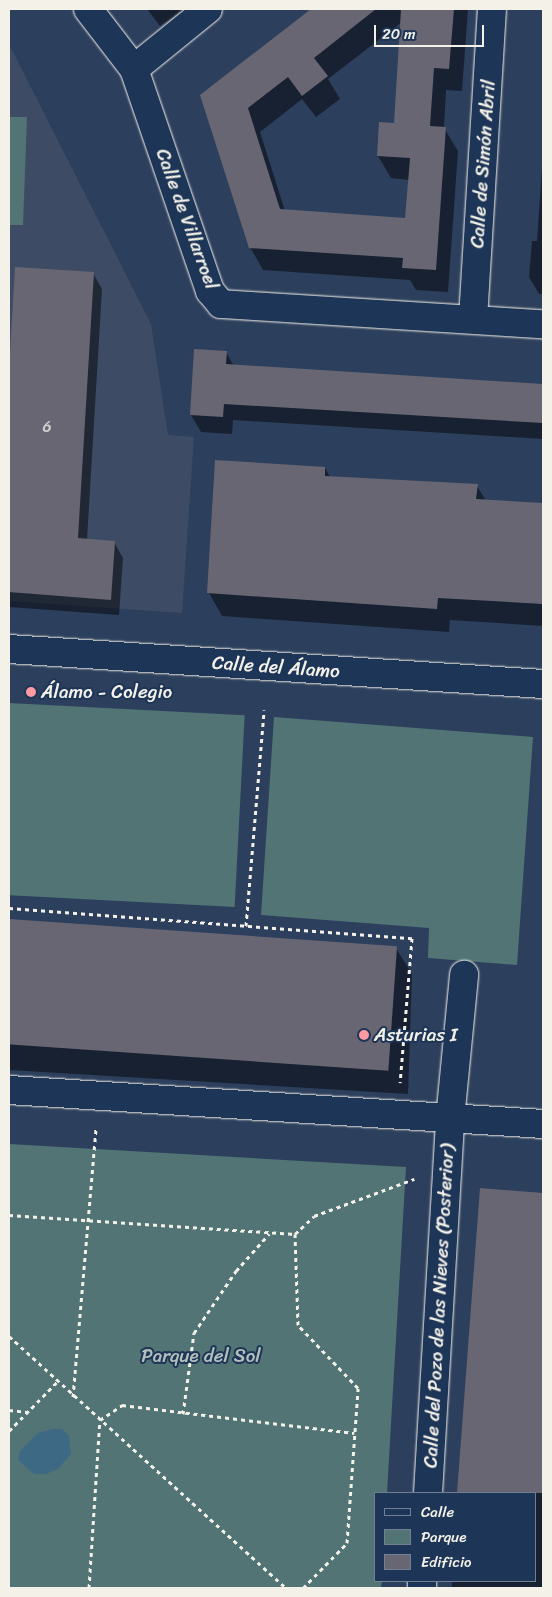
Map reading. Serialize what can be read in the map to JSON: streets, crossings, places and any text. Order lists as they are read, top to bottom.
{
  "streets": {
    "street": [
      "Calle de Simón Abril",
      "Calle de Villarroel",
      "Calle del Álamo",
      "Calle del Pozo de las Nieves (Posterior)"
    ]
  },
  "crossings": [
    ["Calle de Simón Abril", "Calle de Villarroel"]
  ],
  "parks": ["Parque del Sol"],
  "places": ["Álamo - Colegio", "Asturias I"],
  "house_numbers": ["6"],
  "legend": ["Calle", "Parque", "Edificio"],
  "scale_bar": "20 m"
}
